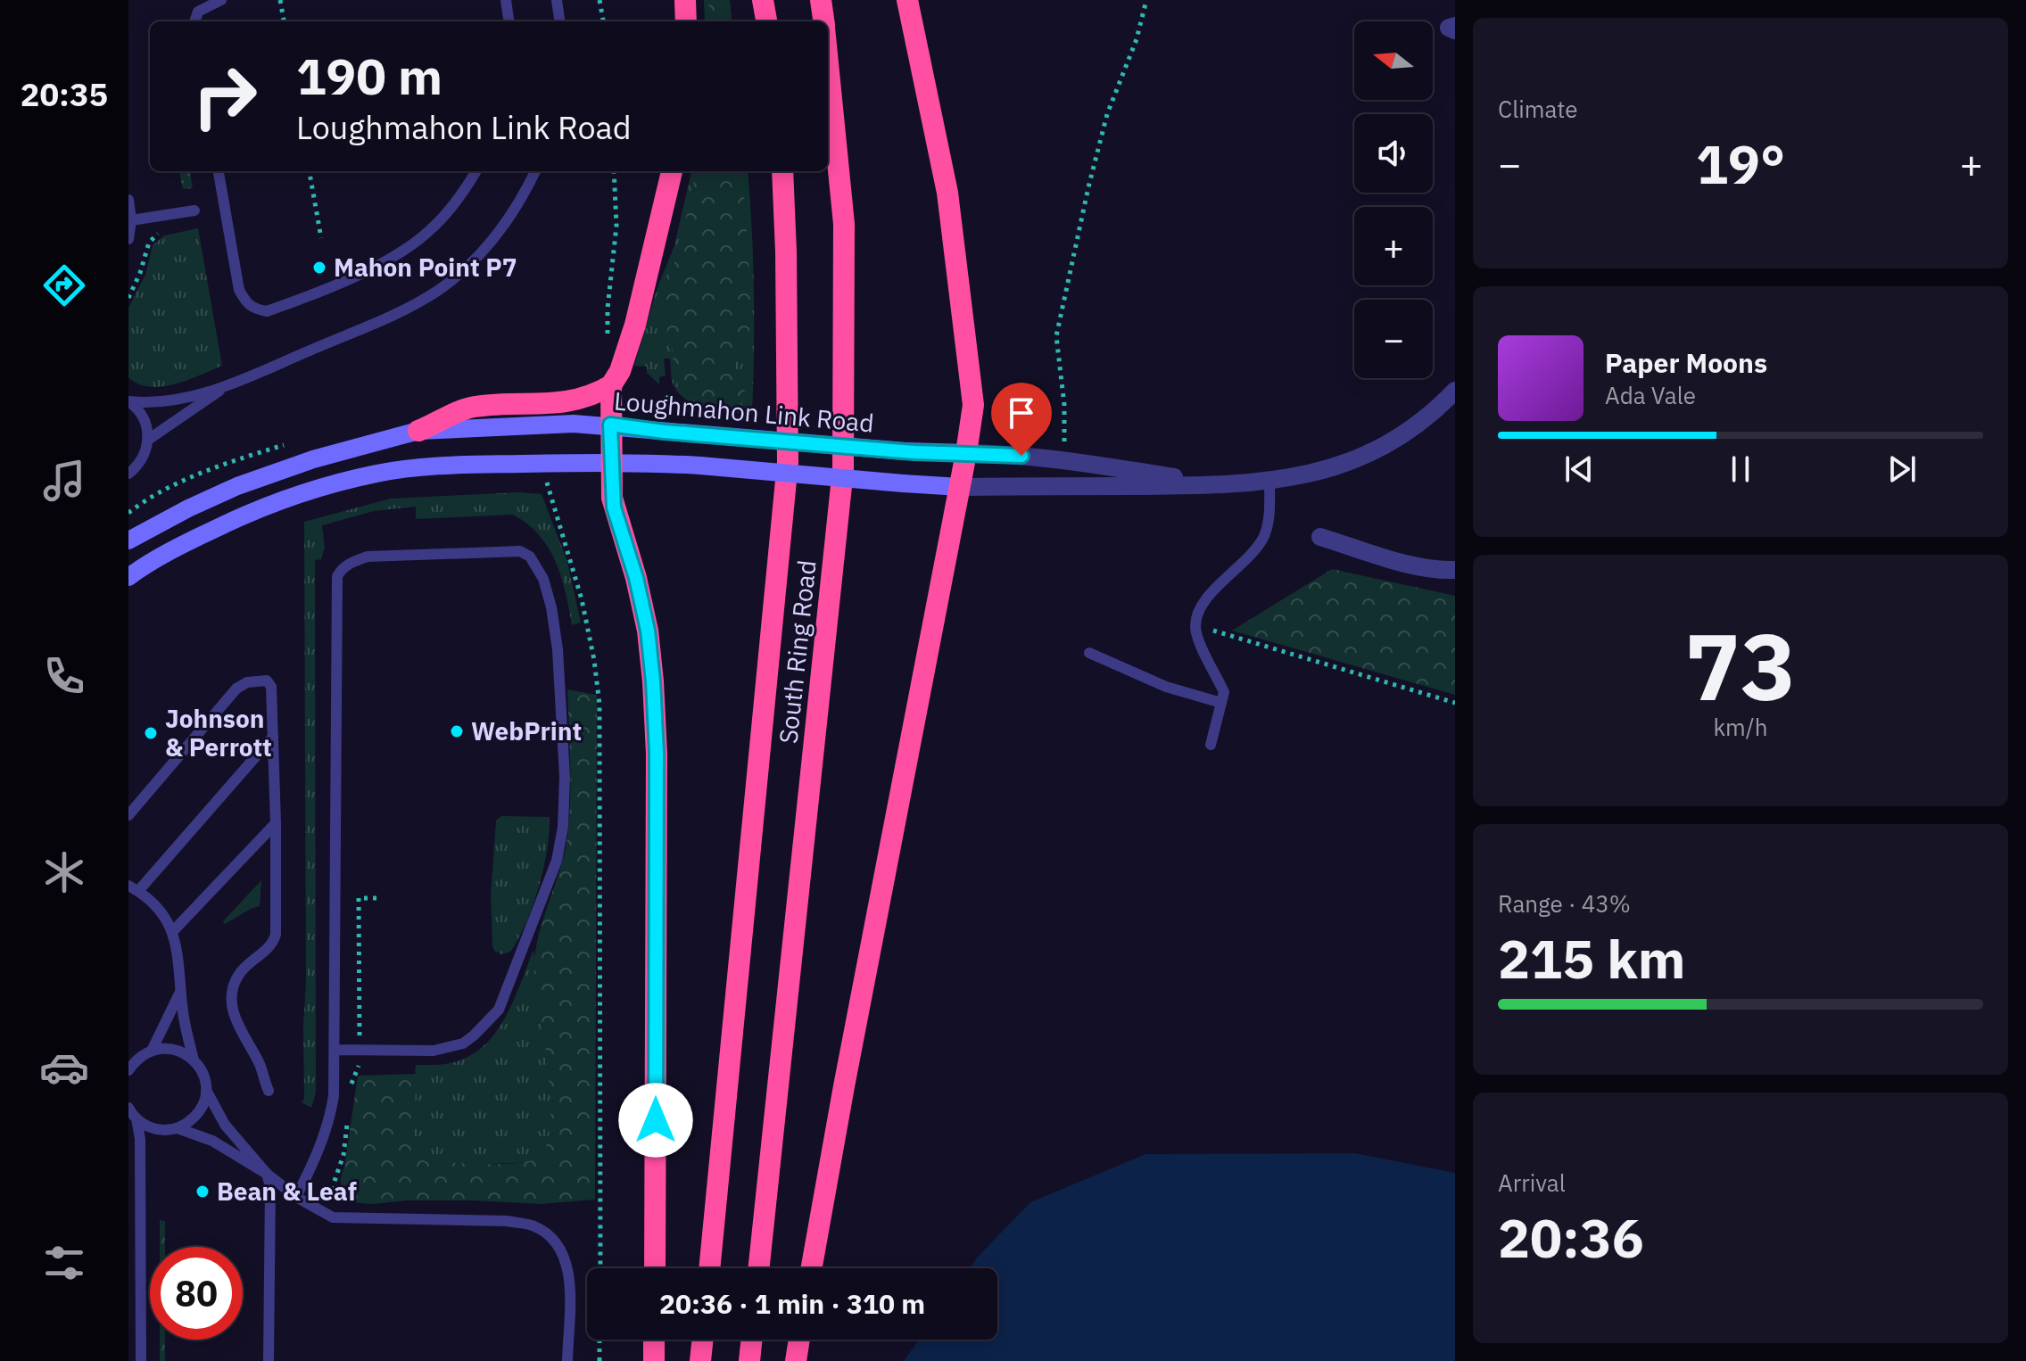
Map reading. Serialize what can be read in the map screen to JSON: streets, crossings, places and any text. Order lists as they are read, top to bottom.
{
  "streets": {
    "highway": ["South Ring Road"],
    "main road": ["Loughmahon Link Road"]
  },
  "places": [
    "Mahon Point P7",
    "WebPrint",
    "Johnson & Perrott",
    "Bean & Leaf"
  ],
  "north": "left",
  "page": {
    "tabs": "20:35",
    "tile": [
      "Climate",
      ["73", "km/h"],
      ["Range · 43%", "215 km"],
      ["Arrival", "20:36"]
    ],
    "map_buttons": ["+", "−"],
    "turn": ["190 m", "Loughmahon Link Road"],
    "heat": ["−", "19°", "+"],
    "song": ["Paper Moons", "Ada Vale"],
    "limit": "80",
    "trip": "20:36 · 1 min · 310 m"
  }
}
